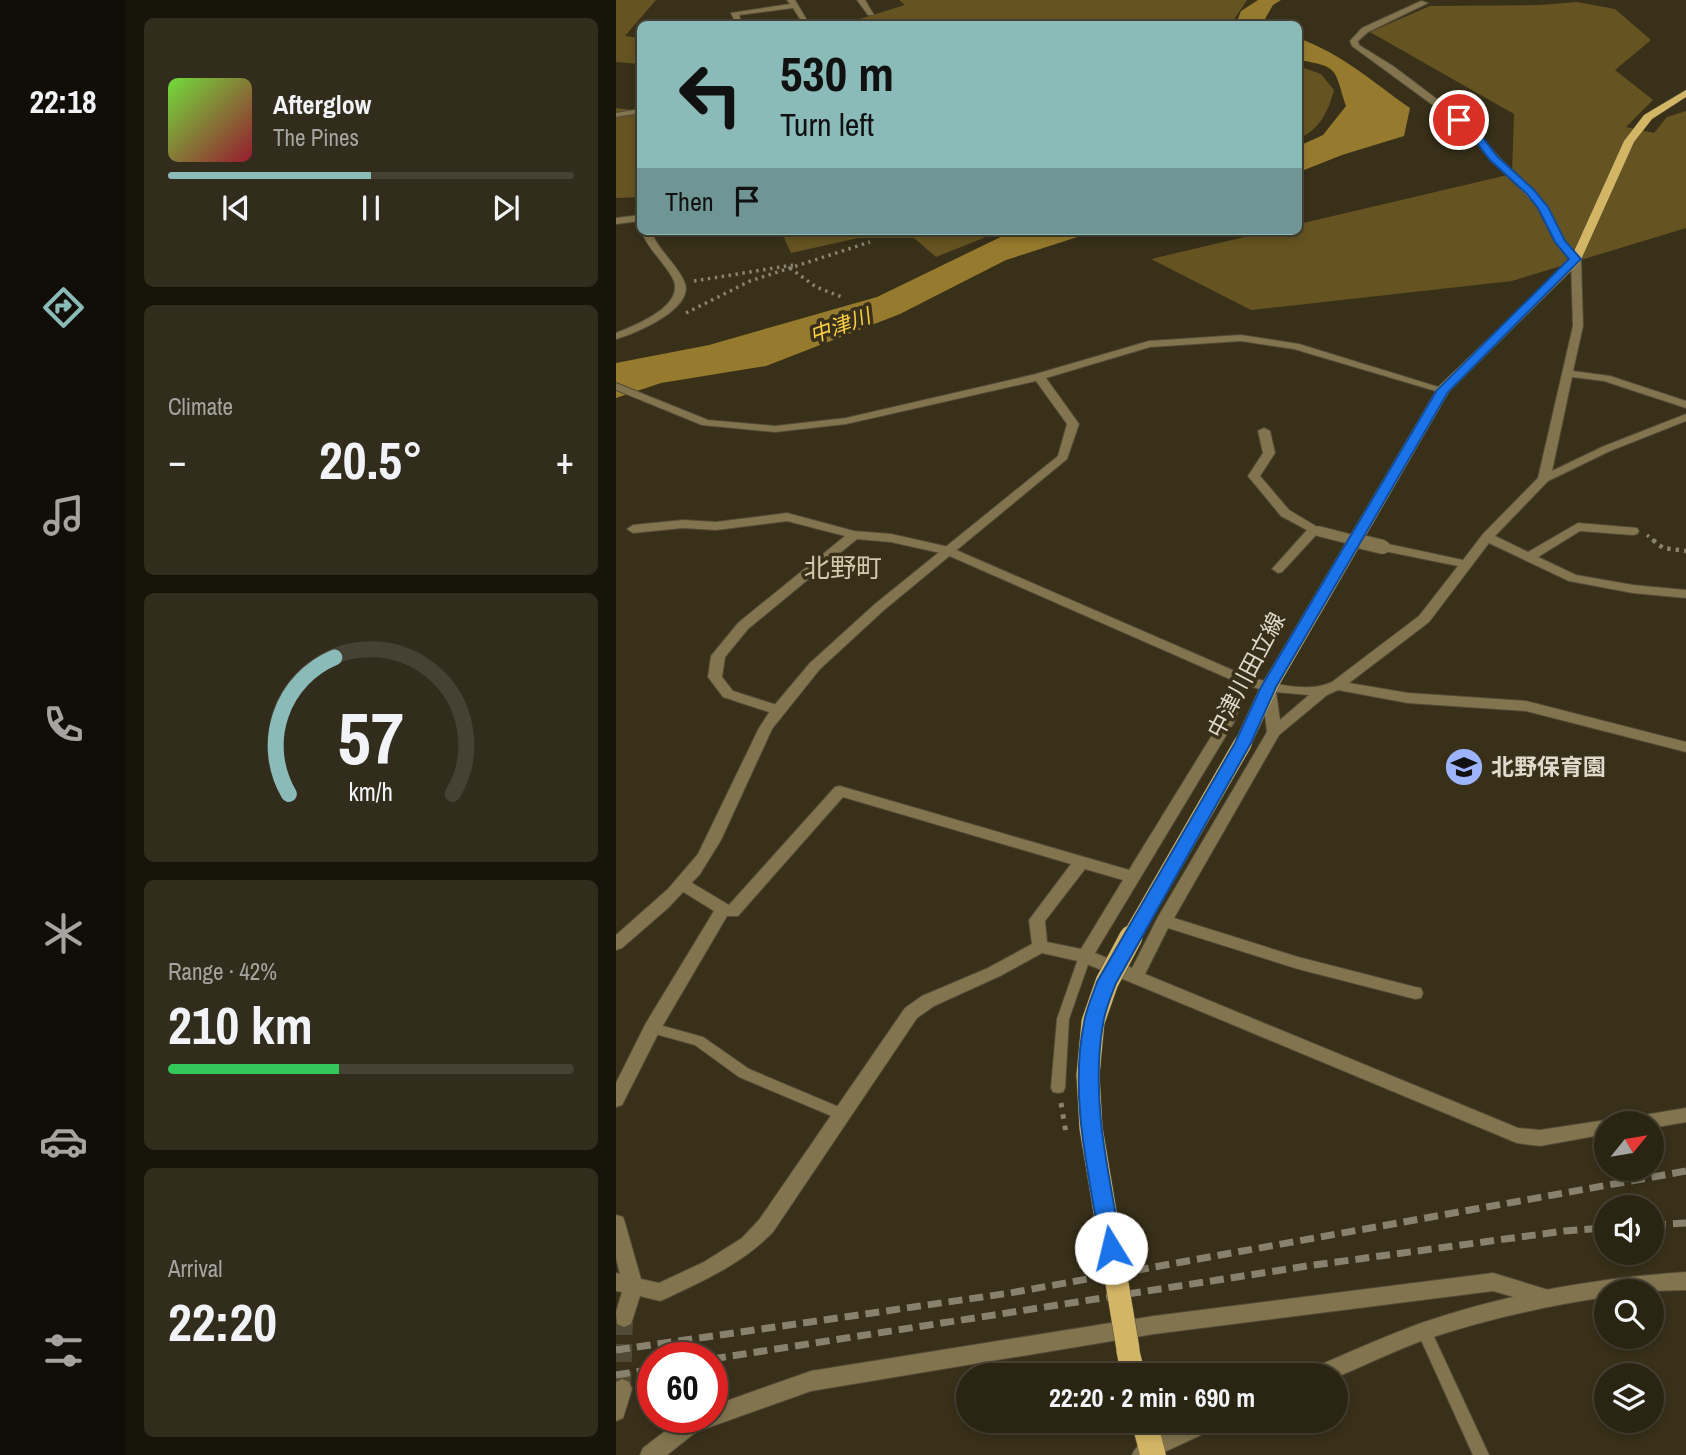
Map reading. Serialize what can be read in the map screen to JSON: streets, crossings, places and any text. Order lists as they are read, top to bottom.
{
  "streets": {
    "main road": ["中津川田立線"]
  },
  "districts": ["北野町"],
  "water": ["中津川"],
  "places": {
    "school or university": ["北野保育園"]
  },
  "north": "top right",
  "page": {
    "tabs": "22:18",
    "turn": ["530 m", "Turn left"],
    "song": ["Afterglow", "The Pines"],
    "then": "Then",
    "tile": [
      "Climate",
      ["Range · 42%", "210 km"],
      ["Arrival", "22:20"]
    ],
    "heat": ["−", "20.5°", "+"],
    "limit": "60",
    "trip": "22:20 · 2 min · 690 m",
    "gauge": ["57", "km/h"]
  }
}
